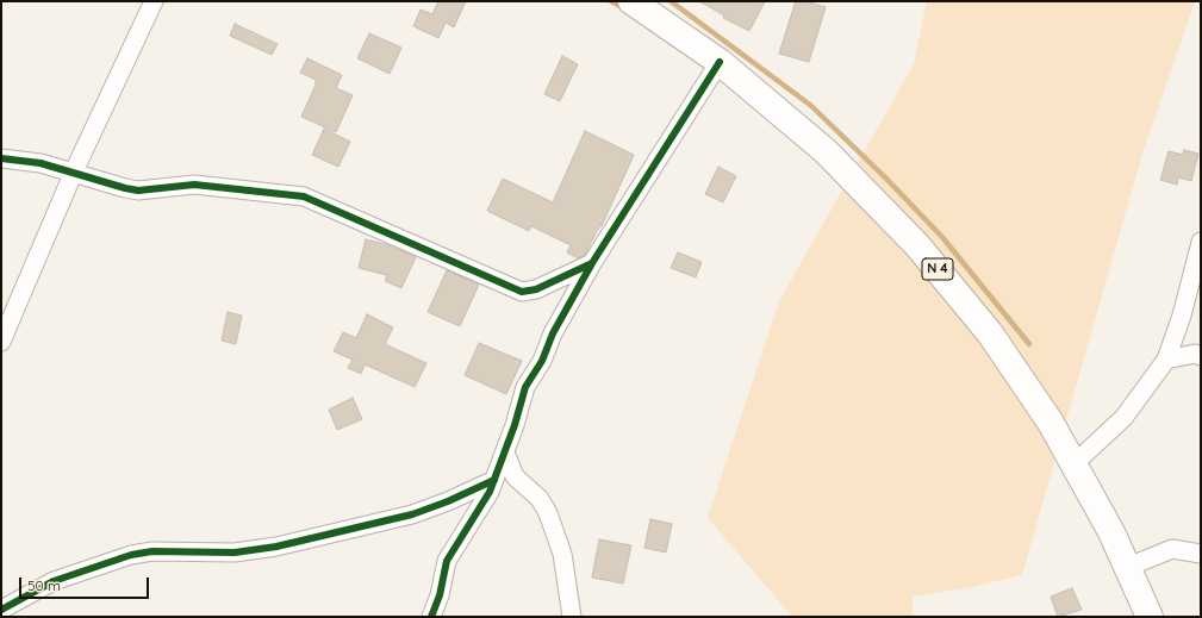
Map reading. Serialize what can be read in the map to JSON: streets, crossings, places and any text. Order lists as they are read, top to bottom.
{
  "streets": {
    "highway": ["N 4"]
  },
  "scale_bar": "50 m"
}
